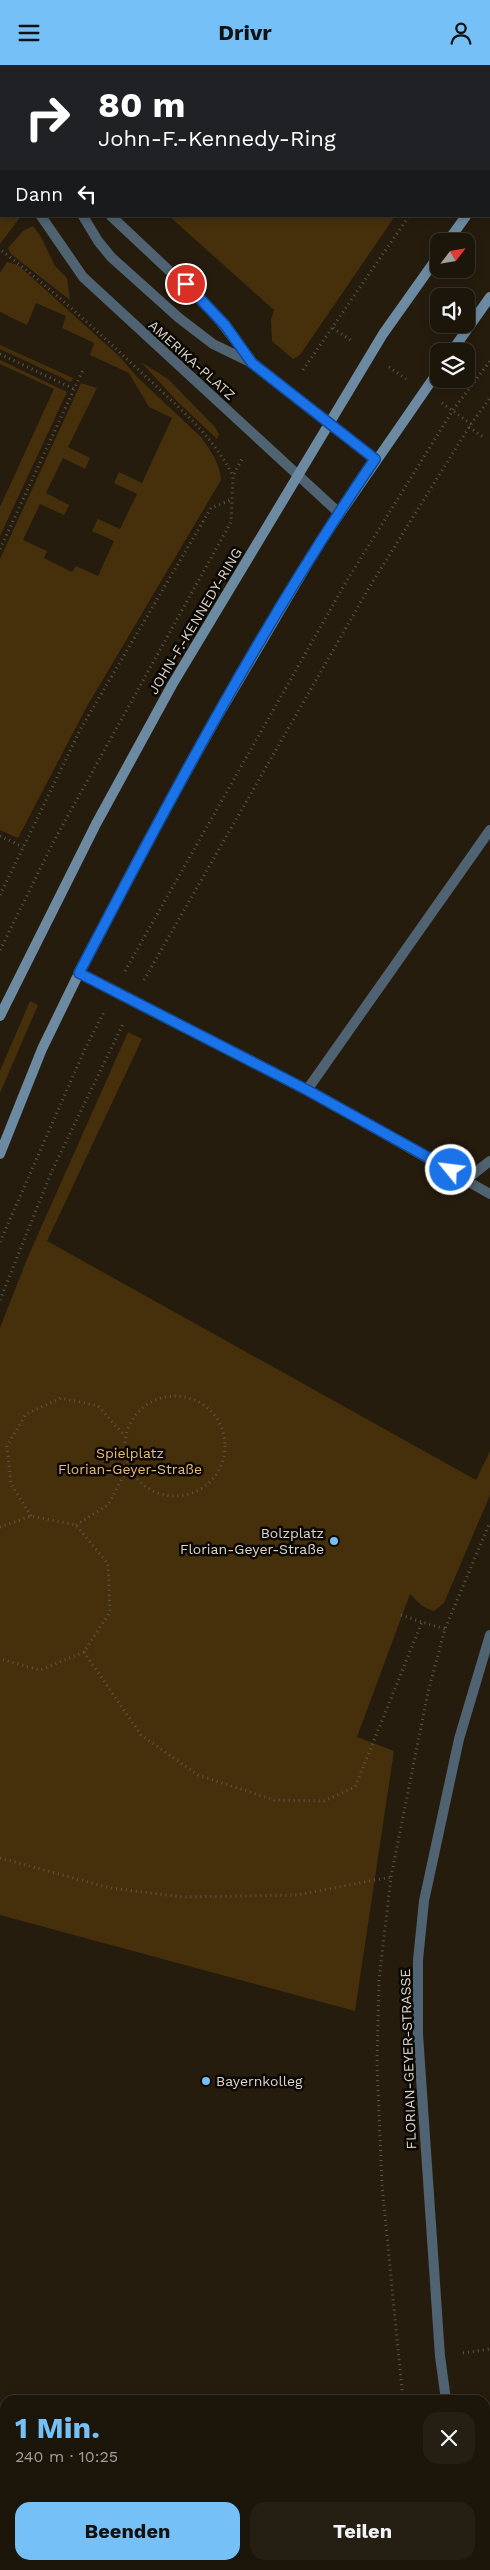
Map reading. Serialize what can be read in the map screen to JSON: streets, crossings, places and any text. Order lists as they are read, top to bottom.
{
  "streets": {
    "main road": ["JOHN-F.-KENNEDY-RING"],
    "street": ["AMERIKA-PLATZ", "FLORIAN-GEYER-STRASSE"]
  },
  "crossings": [
    ["AMERIKA-PLATZ", "JOHN-F.-KENNEDY-RING"]
  ],
  "parks": ["Spielplatz Florian-Geyer-Straße"],
  "places": ["Bolzplatz Florian-Geyer-Straße", "Bayernkolleg"],
  "north": "top right",
  "page": {
    "header": "Drivr",
    "turn": ["80 m", "John-F.-Kennedy-Ring"],
    "then": "Dann",
    "heading": ["1 Min.", "240 m · 10:25"],
    "buttons": ["Beenden", "Teilen"]
  }
}
